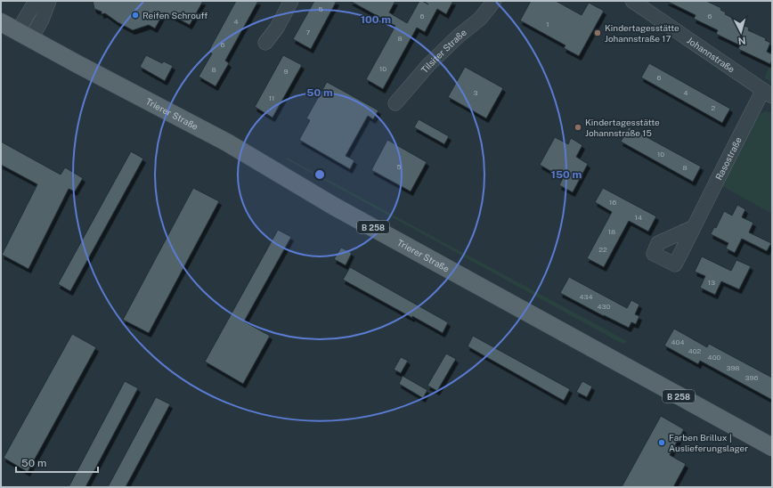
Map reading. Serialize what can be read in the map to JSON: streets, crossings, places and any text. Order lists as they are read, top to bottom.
{
  "streets": {
    "main road": ["Trierer Straße", "B 258"],
    "street": ["Tilsiter Straße", "Johannstraße", "Rasostraße"]
  },
  "crossings": [
    ["Johannstraße", "Rasostraße"]
  ],
  "places": [
    "Reifen Schrouff",
    "Kindertagesstätte Johannstraße 17",
    "Kindertagesstätte Johannstraße 15",
    "Farben Brillux | Auslieferungslager"
  ],
  "house_numbers": [
    "5",
    "6",
    "6",
    "4",
    "1",
    "7",
    "8",
    "6",
    "10",
    "8",
    "9",
    "6",
    "3",
    "4",
    "11",
    "2",
    "10",
    "5",
    "8",
    "16",
    "14",
    "18",
    "22",
    "13",
    "434",
    "430",
    "404",
    "402",
    "400",
    "398",
    "396"
  ],
  "scale_bar": "50 m",
  "north": "bottom",
  "rings": ["100 m", "50 m", "150 m"]
}
